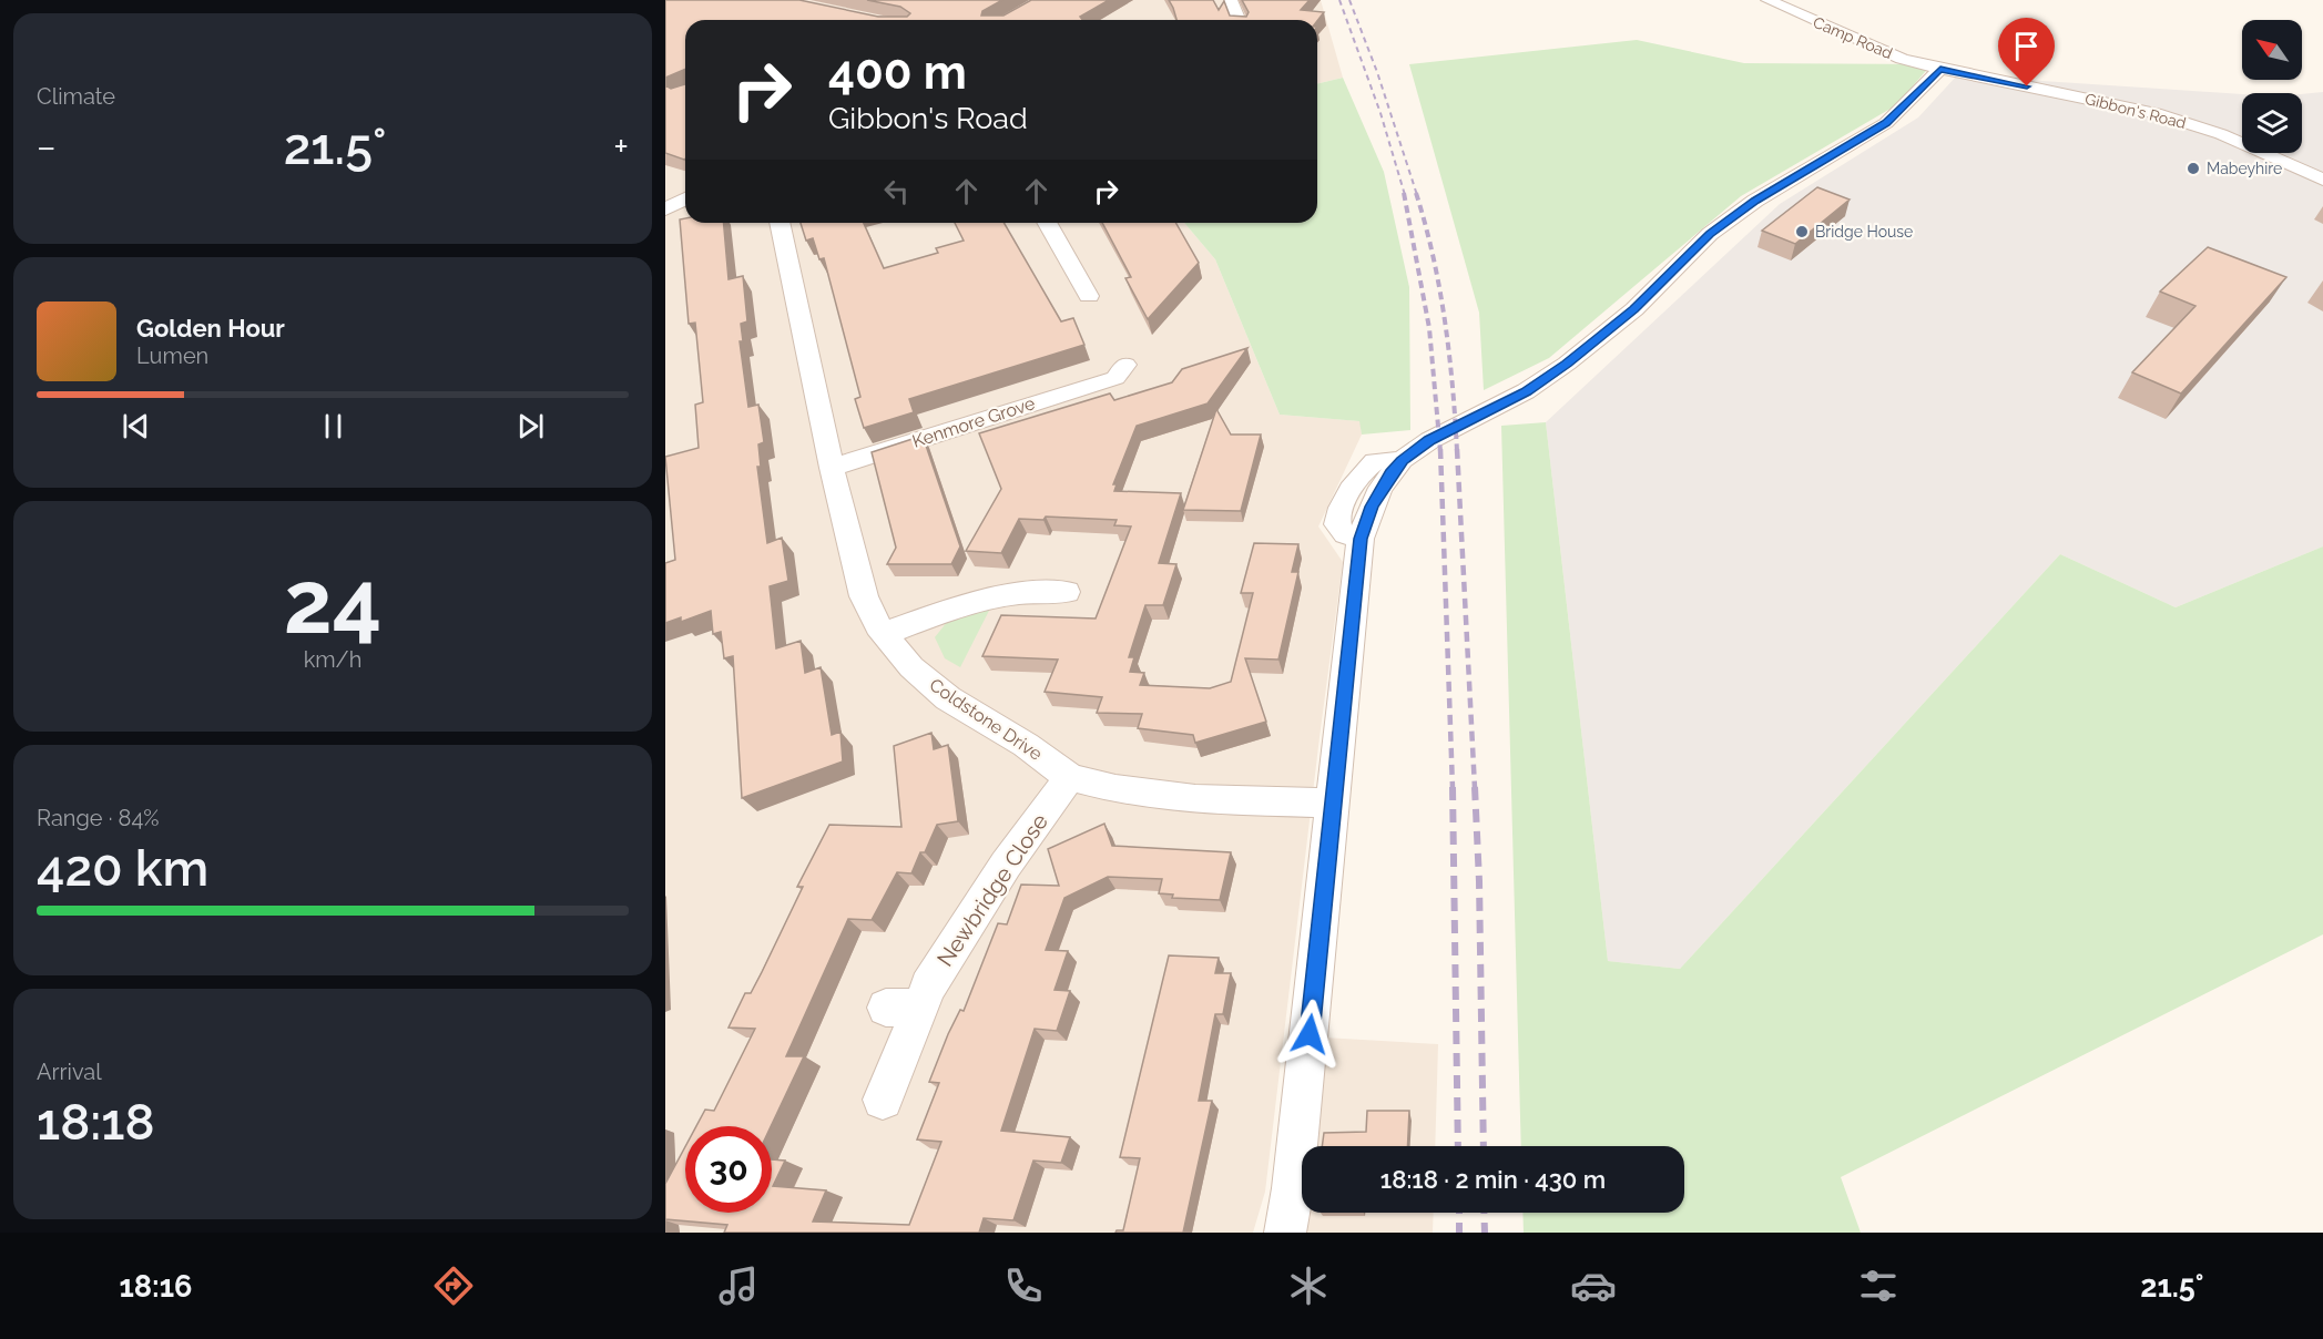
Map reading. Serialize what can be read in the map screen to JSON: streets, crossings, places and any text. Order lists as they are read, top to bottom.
{
  "streets": {
    "street": [
      "Camp Road",
      "Gibbon's Road",
      "Kenmore Grove",
      "Coldstone Drive",
      "Newbridge Close"
    ]
  },
  "crossings": [
    ["Camp Road", "Gibbon's Road"],
    ["Kenmore Grove", "Coldstone Drive"],
    ["Coldstone Drive", "Newbridge Close"]
  ],
  "places": ["Mabeyhire", "Bridge House"],
  "north": "top left",
  "page": {
    "tile": [
      "Climate",
      ["24", "km/h"],
      ["Range · 84%", "420 km"],
      ["Arrival", "18:18"]
    ],
    "turn": ["400 m", "Gibbon's Road"],
    "heat": ["−", "21.5°", "+"],
    "song": ["Golden Hour", "Lumen"],
    "limit": "30",
    "trip": "18:18 · 2 min · 430 m",
    "tabs": ["18:16", "21.5°"]
  }
}
